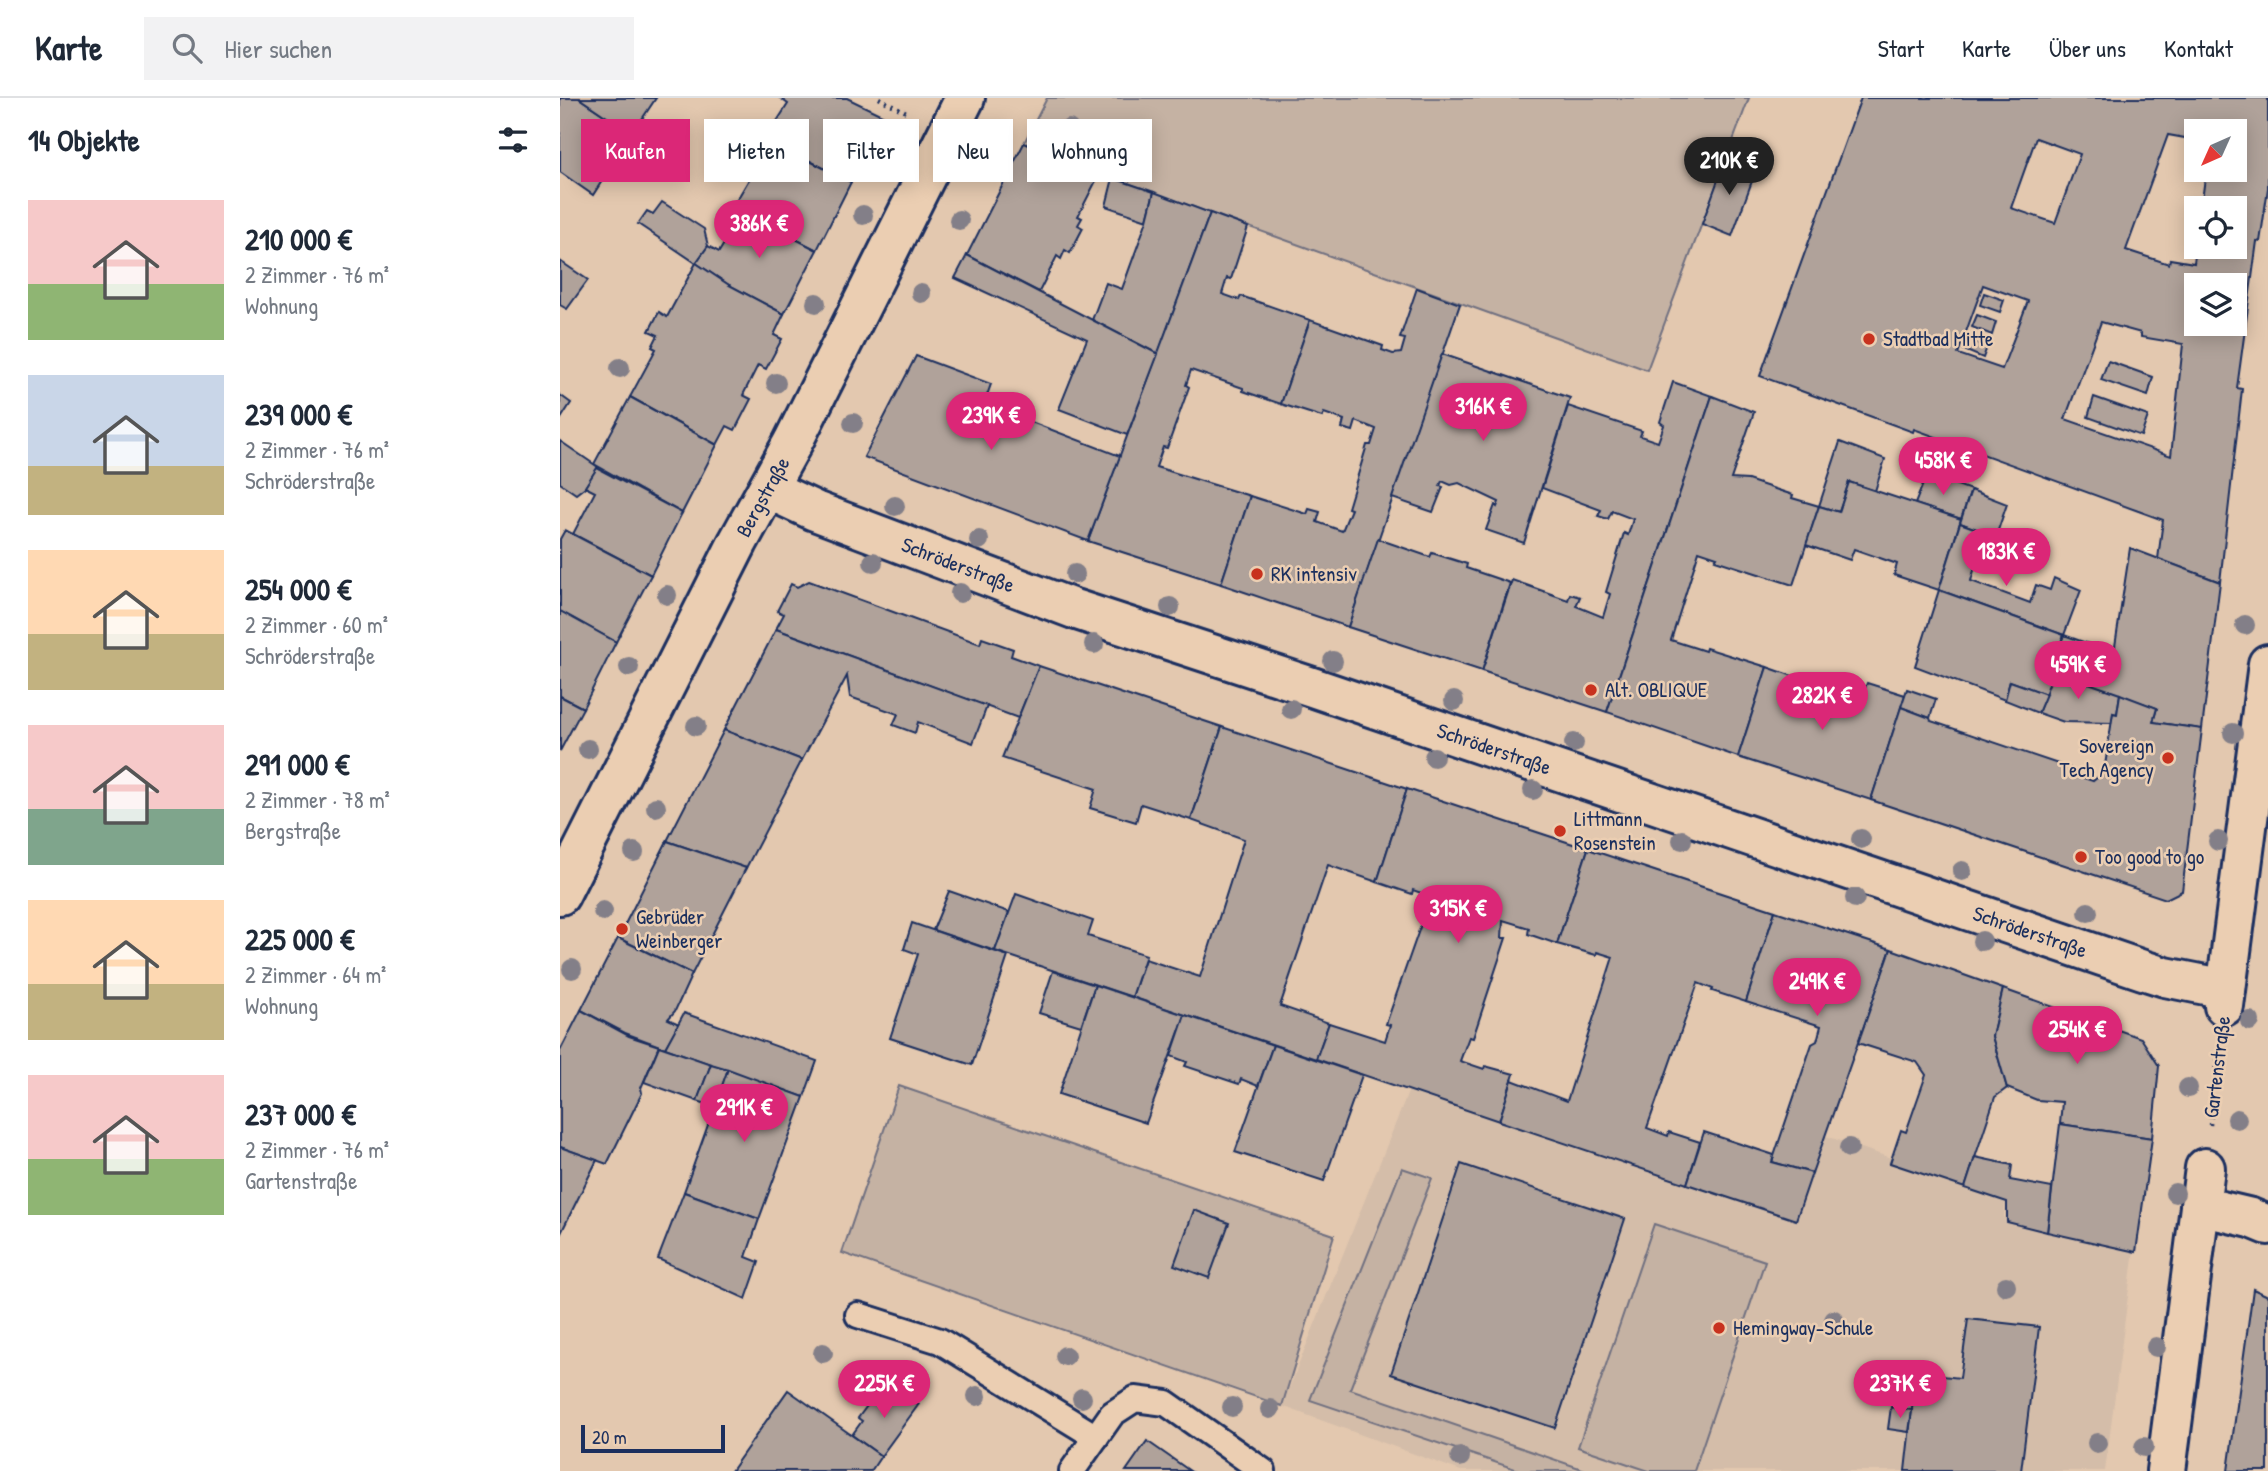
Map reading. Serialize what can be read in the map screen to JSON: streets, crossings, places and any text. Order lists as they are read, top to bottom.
{
  "streets": {
    "street": ["Bergstraße", "Schröderstraße", "Gartenstraße"]
  },
  "crossings": [
    ["Bergstraße", "Schröderstraße"],
    ["Schröderstraße", "Gartenstraße"]
  ],
  "places": [
    "Stadtbad Mitte",
    "RK intensiv",
    "Alt. OBLIQUE",
    "Sovereign Tech Agency",
    "Littmann Rosenstein",
    "Too good to go",
    "Gebrüder Weinberger",
    "Hemingway-Schule"
  ],
  "scale_bar": "20 m",
  "north": "bottom left",
  "page": {
    "header": "Karte",
    "search": "Hier suchen",
    "nav": [
      "Start",
      "Karte",
      "Über uns",
      "Kontakt"
    ],
    "heading": "14 Objekte",
    "chip": [
      "Kaufen",
      "Mieten",
      "Filter",
      "Neu",
      "Wohnung"
    ],
    "price": [
      "210K €",
      "386K €",
      "316K €",
      "239K €",
      "458K €",
      "183K €",
      "459K €",
      "282K €",
      "315K €",
      "249K €",
      "254K €",
      "291K €",
      "225K €",
      "237K €"
    ],
    "list": [
      {
        "name": "210 000 €",
        "note": "2 Zimmer · 76 m² · Wohnung"
      },
      {
        "name": "239 000 €",
        "note": "2 Zimmer · 76 m² · Schröderstraße"
      },
      {
        "name": "254 000 €",
        "note": "2 Zimmer · 60 m² · Schröderstraße"
      },
      {
        "name": "291 000 €",
        "note": "2 Zimmer · 78 m² · Bergstraße"
      },
      {
        "name": "225 000 €",
        "note": "2 Zimmer · 64 m² · Wohnung"
      },
      {
        "name": "237 000 €",
        "note": "2 Zimmer · 76 m² · Gartenstraße"
      }
    ],
    "scale": "20 m"
  }
}
